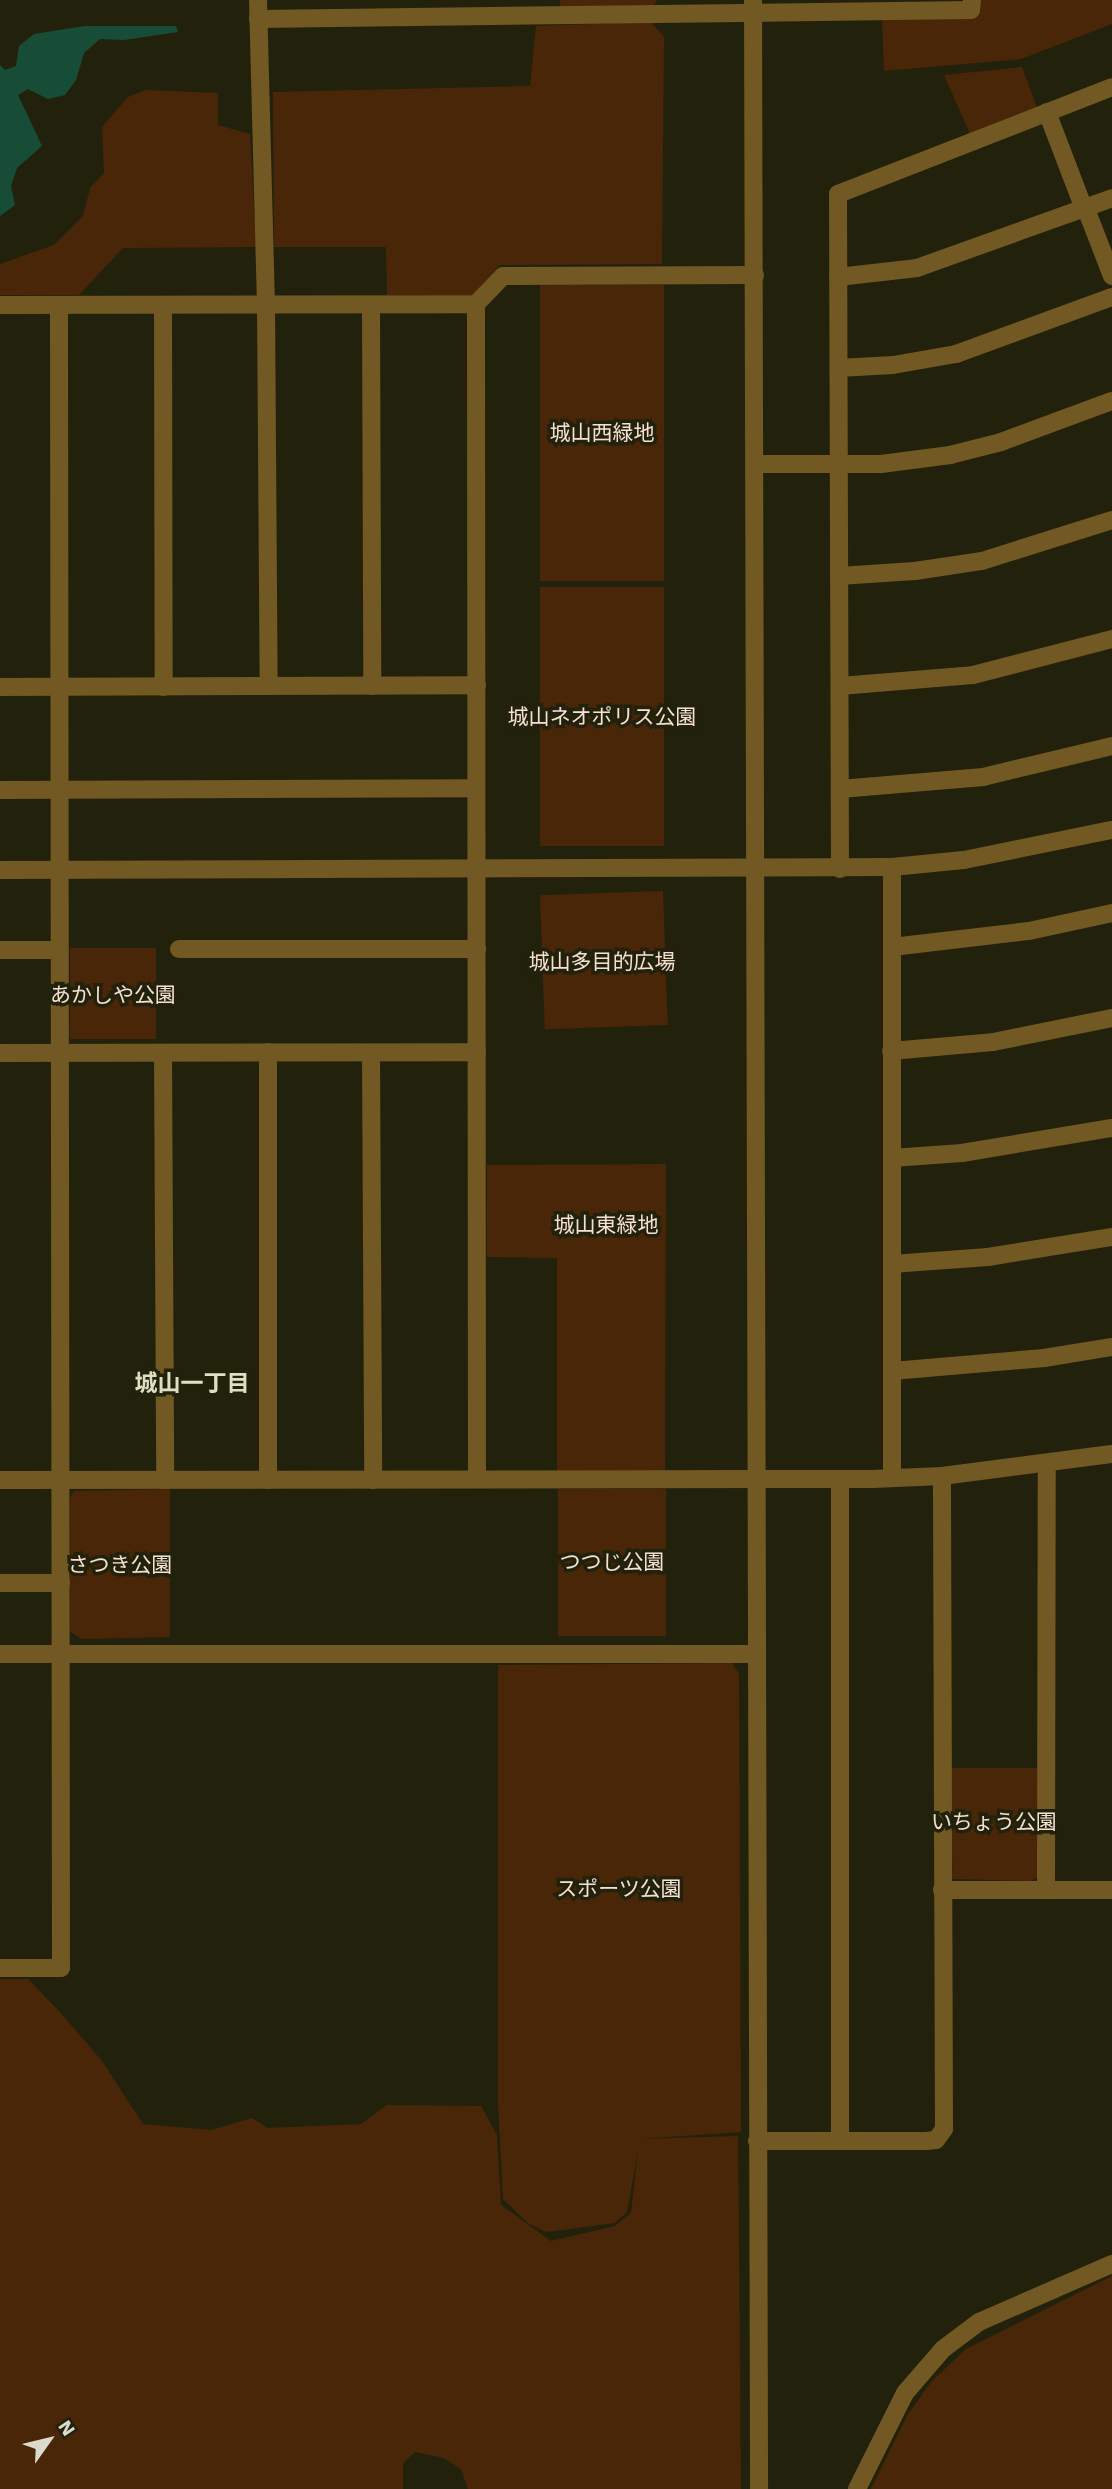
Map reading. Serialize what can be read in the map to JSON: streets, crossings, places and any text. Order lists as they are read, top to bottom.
{
  "districts": ["城山一丁目"],
  "parks": [
    "城山西緑地",
    "城山ネオポリス公園",
    "城山多目的広場",
    "あかしや公園",
    "城山東緑地",
    "つつじ公園",
    "さつき公園",
    "いちょう公園",
    "スポーツ公園"
  ],
  "north": "top right"
}
